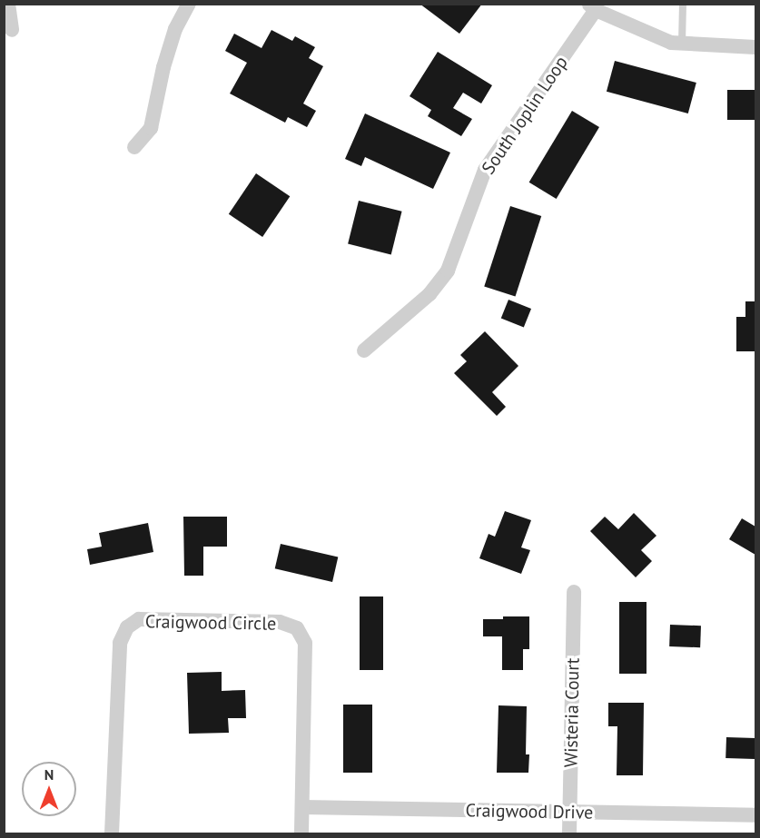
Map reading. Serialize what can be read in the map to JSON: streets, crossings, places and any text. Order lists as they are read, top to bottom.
{
  "streets": {
    "street": [
      "South Joplin Loop",
      "Craigwood Circle",
      "Wisteria Court",
      "Craigwood Drive"
    ]
  },
  "crossings": [
    ["Craigwood Circle", "Craigwood Drive"],
    ["Wisteria Court", "Craigwood Drive"]
  ],
  "north": "top"
}
